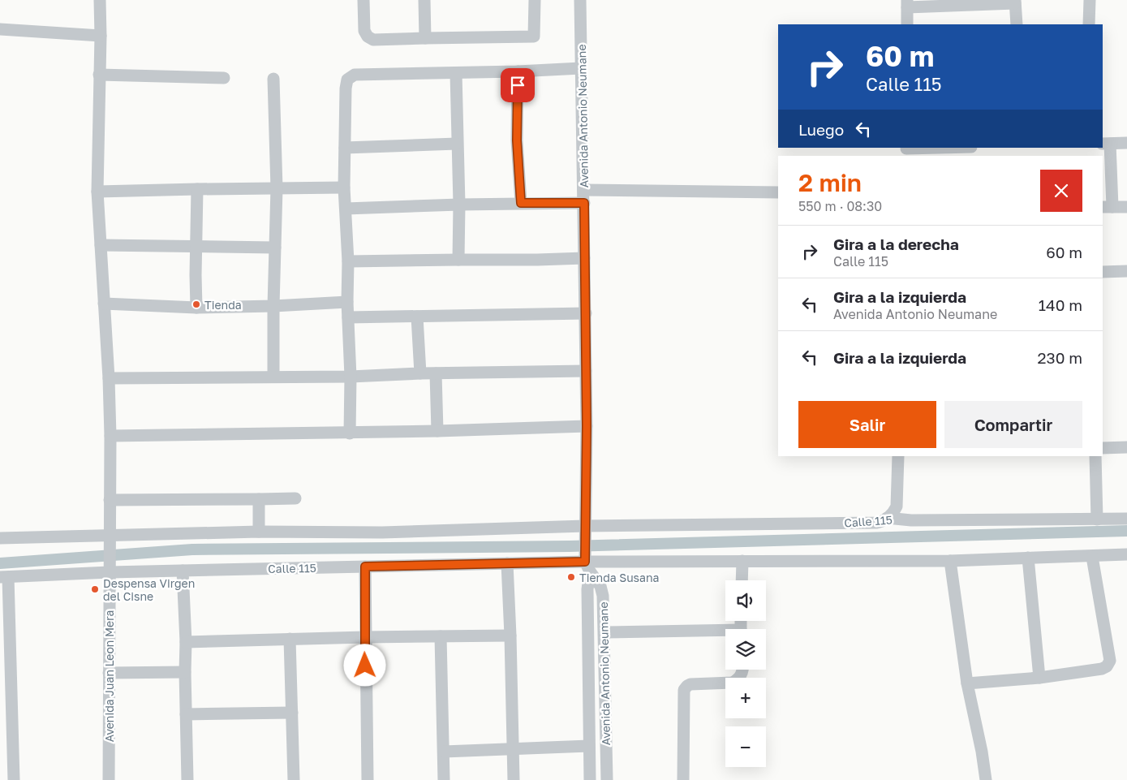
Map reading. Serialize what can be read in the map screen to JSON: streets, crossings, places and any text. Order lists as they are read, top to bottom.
{
  "streets": {
    "street": ["Avenida Antonio Neumane", "Calle 115", "Avenida Juan Leon Mera"]
  },
  "crossings": [
    ["Avenida Antonio Neumane", "Calle 115"],
    ["Calle 115", "Avenida Juan Leon Mera"]
  ],
  "places": ["Tienda", "Tienda Susana", "Despensa Virgen del Cisne"],
  "page": {
    "turn": ["60 m", "Calle 115"],
    "then": "Luego",
    "heading": ["2 min", "550 m · 08:30"],
    "list": [
      {
        "name": "Gira a la derecha",
        "note": "Calle 115",
        "value": "60 m"
      },
      {
        "name": "Gira a la izquierda",
        "note": "Avenida Antonio Neumane",
        "value": "140 m"
      },
      {
        "name": "Gira a la izquierda",
        "value": "230 m"
      }
    ],
    "buttons": ["Salir", "Compartir"],
    "map_buttons": ["+", "−"]
  }
}
